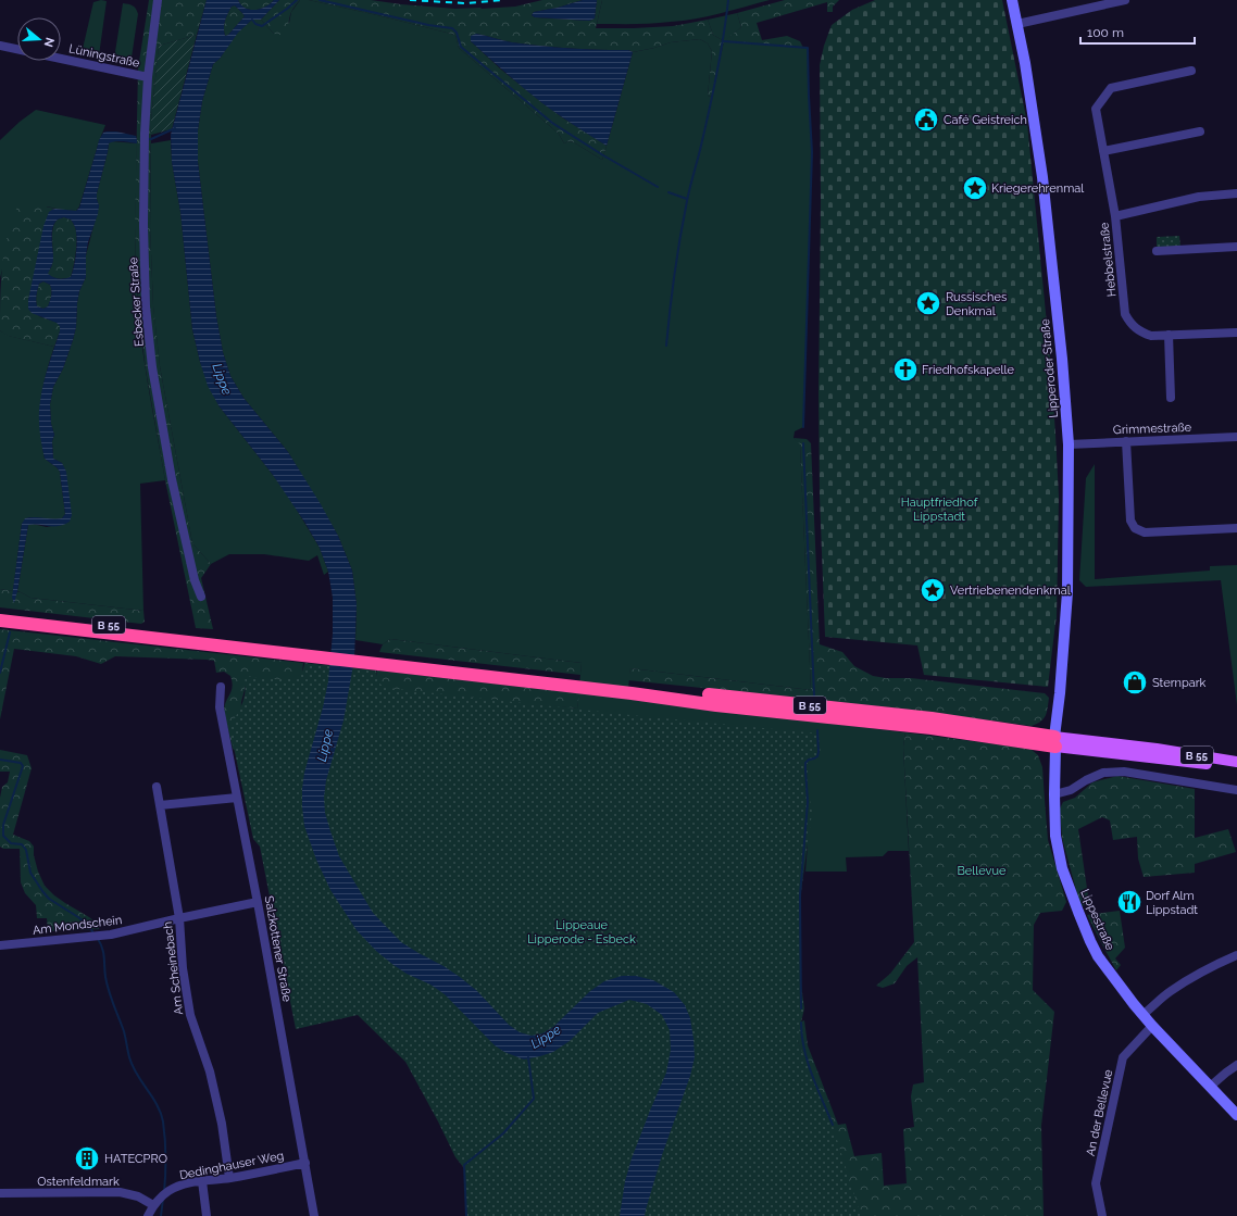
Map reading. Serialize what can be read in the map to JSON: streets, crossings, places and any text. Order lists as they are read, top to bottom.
{
  "streets": {
    "highway": ["B 55"],
    "main road": ["Lipperoder Straße", "Lippestraße"],
    "street": [
      "Lüningstraße",
      "Hebbelstraße",
      "Esbecker Straße",
      "Grimmestraße",
      "Am Mondschein",
      "Salzkottener Straße",
      "Am Scheinebach",
      "An der Bellevue",
      "Dedinghauser Weg",
      "Ostenfeldmark"
    ]
  },
  "crossings": [
    ["Lüningstraße", "Esbecker Straße"],
    ["Lipperoder Straße", "Grimmestraße"],
    ["Lipperoder Straße", "B 55"],
    ["Lipperoder Straße", "Lippestraße"],
    ["B 55", "Lippestraße"],
    ["Lippestraße", "An der Bellevue"],
    ["Am Mondschein", "Salzkottener Straße"],
    ["Am Mondschein", "Am Scheinebach"],
    ["Salzkottener Straße", "Dedinghauser Weg"],
    ["Am Scheinebach", "Dedinghauser Weg"],
    ["Dedinghauser Weg", "Ostenfeldmark"]
  ],
  "water": ["Lippe"],
  "parks": ["Hauptfriedhof Lippstadt", "Bellevue", "Lippeaue Lipperode - Esbeck"],
  "places": {
    "public building": ["Café Geistreich"],
    "place": ["Kriegerehrenmal", "Russisches Denkmal", "Vertriebenendenkmal"],
    "church": ["Friedhofskapelle"],
    "shop": ["Sternpark"],
    "restaurant": ["Dorf Alm Lippstadt"],
    "building": ["HATECPRO"]
  },
  "scale_bar": "100 m",
  "north": "right"
}
